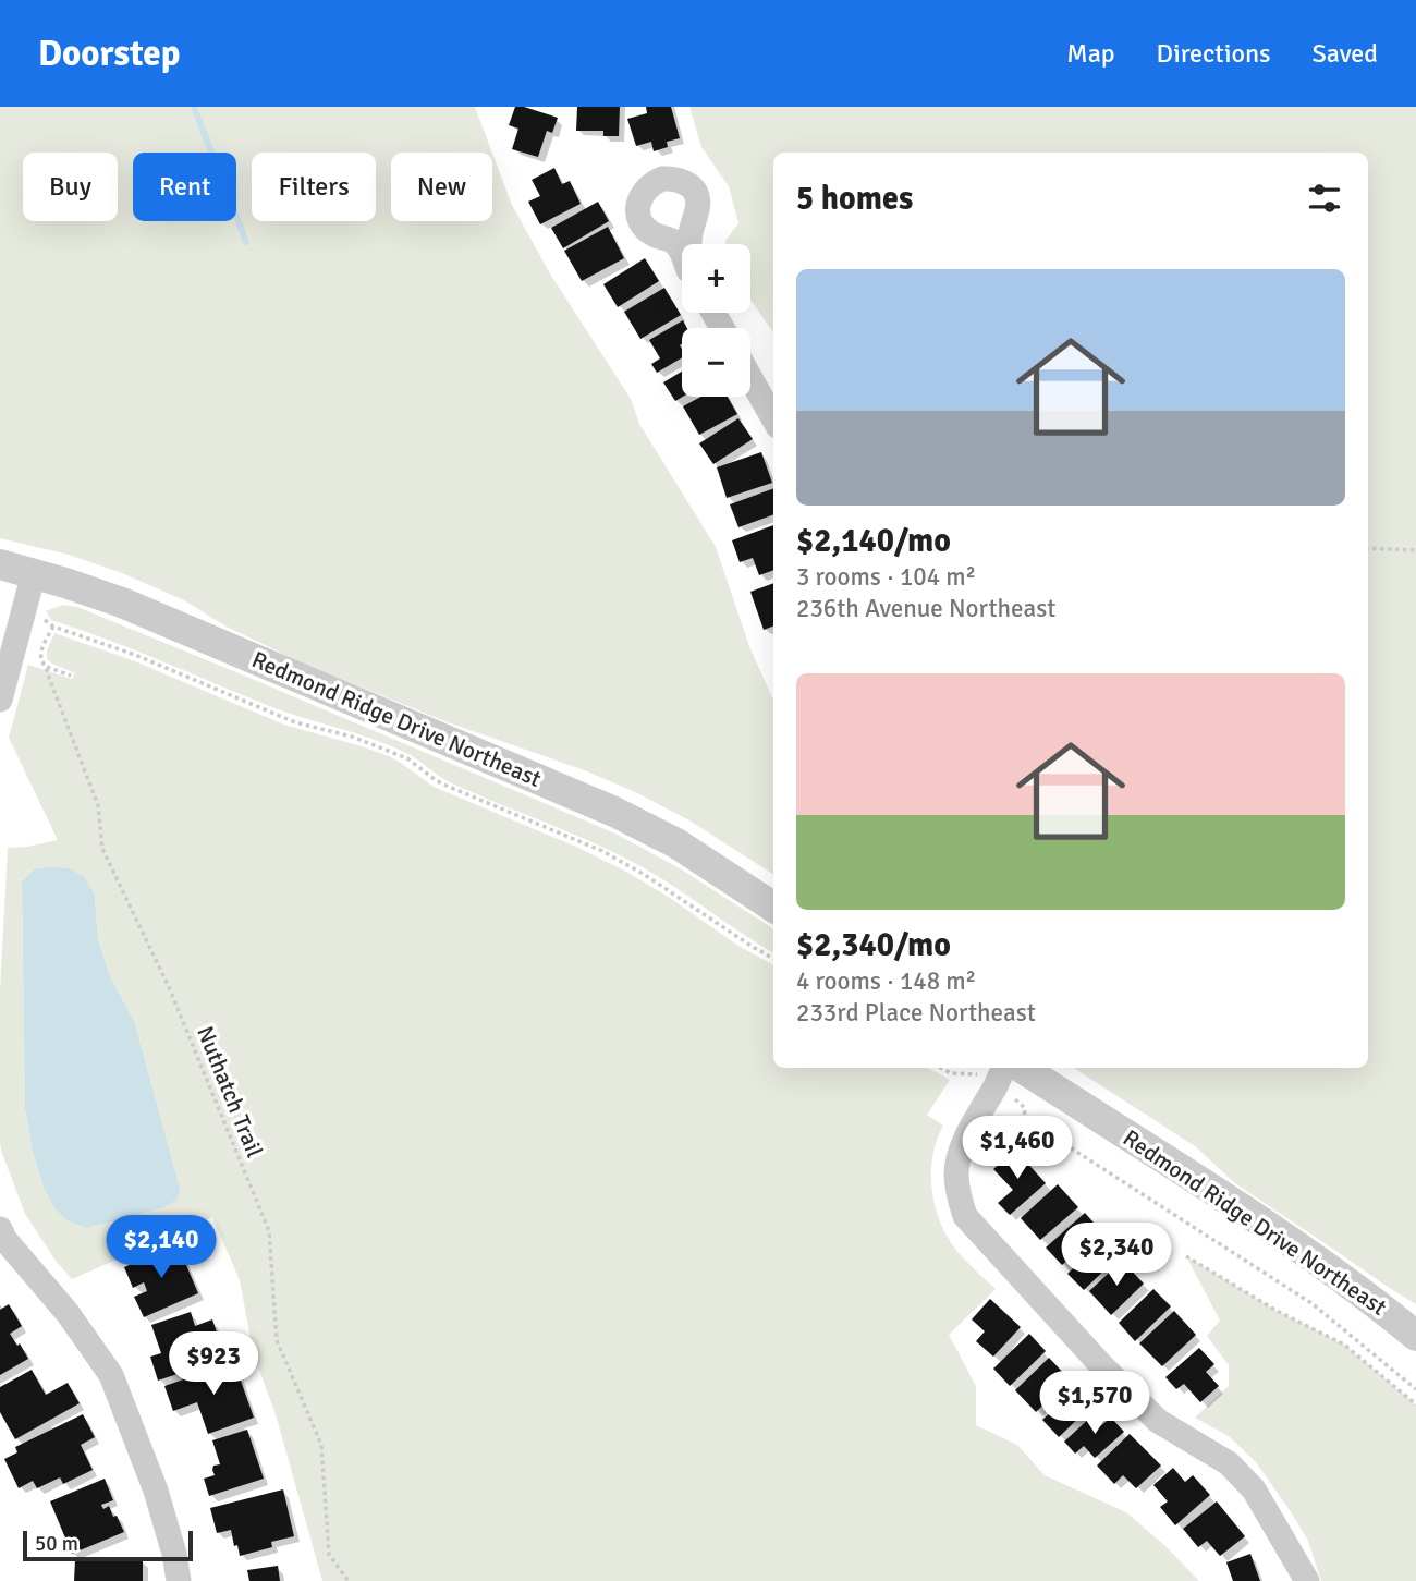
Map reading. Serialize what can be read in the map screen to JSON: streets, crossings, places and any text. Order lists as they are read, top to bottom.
{
  "streets": {
    "street": ["Redmond Ridge Drive Northeast"],
    "path": ["Nuthatch Trail"]
  },
  "scale_bar": "50 m",
  "page": {
    "header": "Doorstep",
    "nav": ["Map", "Directions", "Saved"],
    "chip": [
      "Buy",
      "Rent",
      "Filters",
      "New"
    ],
    "heading": "5 homes",
    "map_buttons": ["+", "−"],
    "list": [
      {
        "name": "$2,140/mo",
        "note": "3 rooms · 104 m² · 236th Avenue Northeast"
      },
      {
        "name": "$2,340/mo",
        "note": "4 rooms · 148 m² · 233rd Place Northeast"
      }
    ],
    "price": [
      "$1,460",
      "$2,140",
      "$2,340",
      "$923",
      "$1,570"
    ],
    "scale": "50 m"
  }
}
